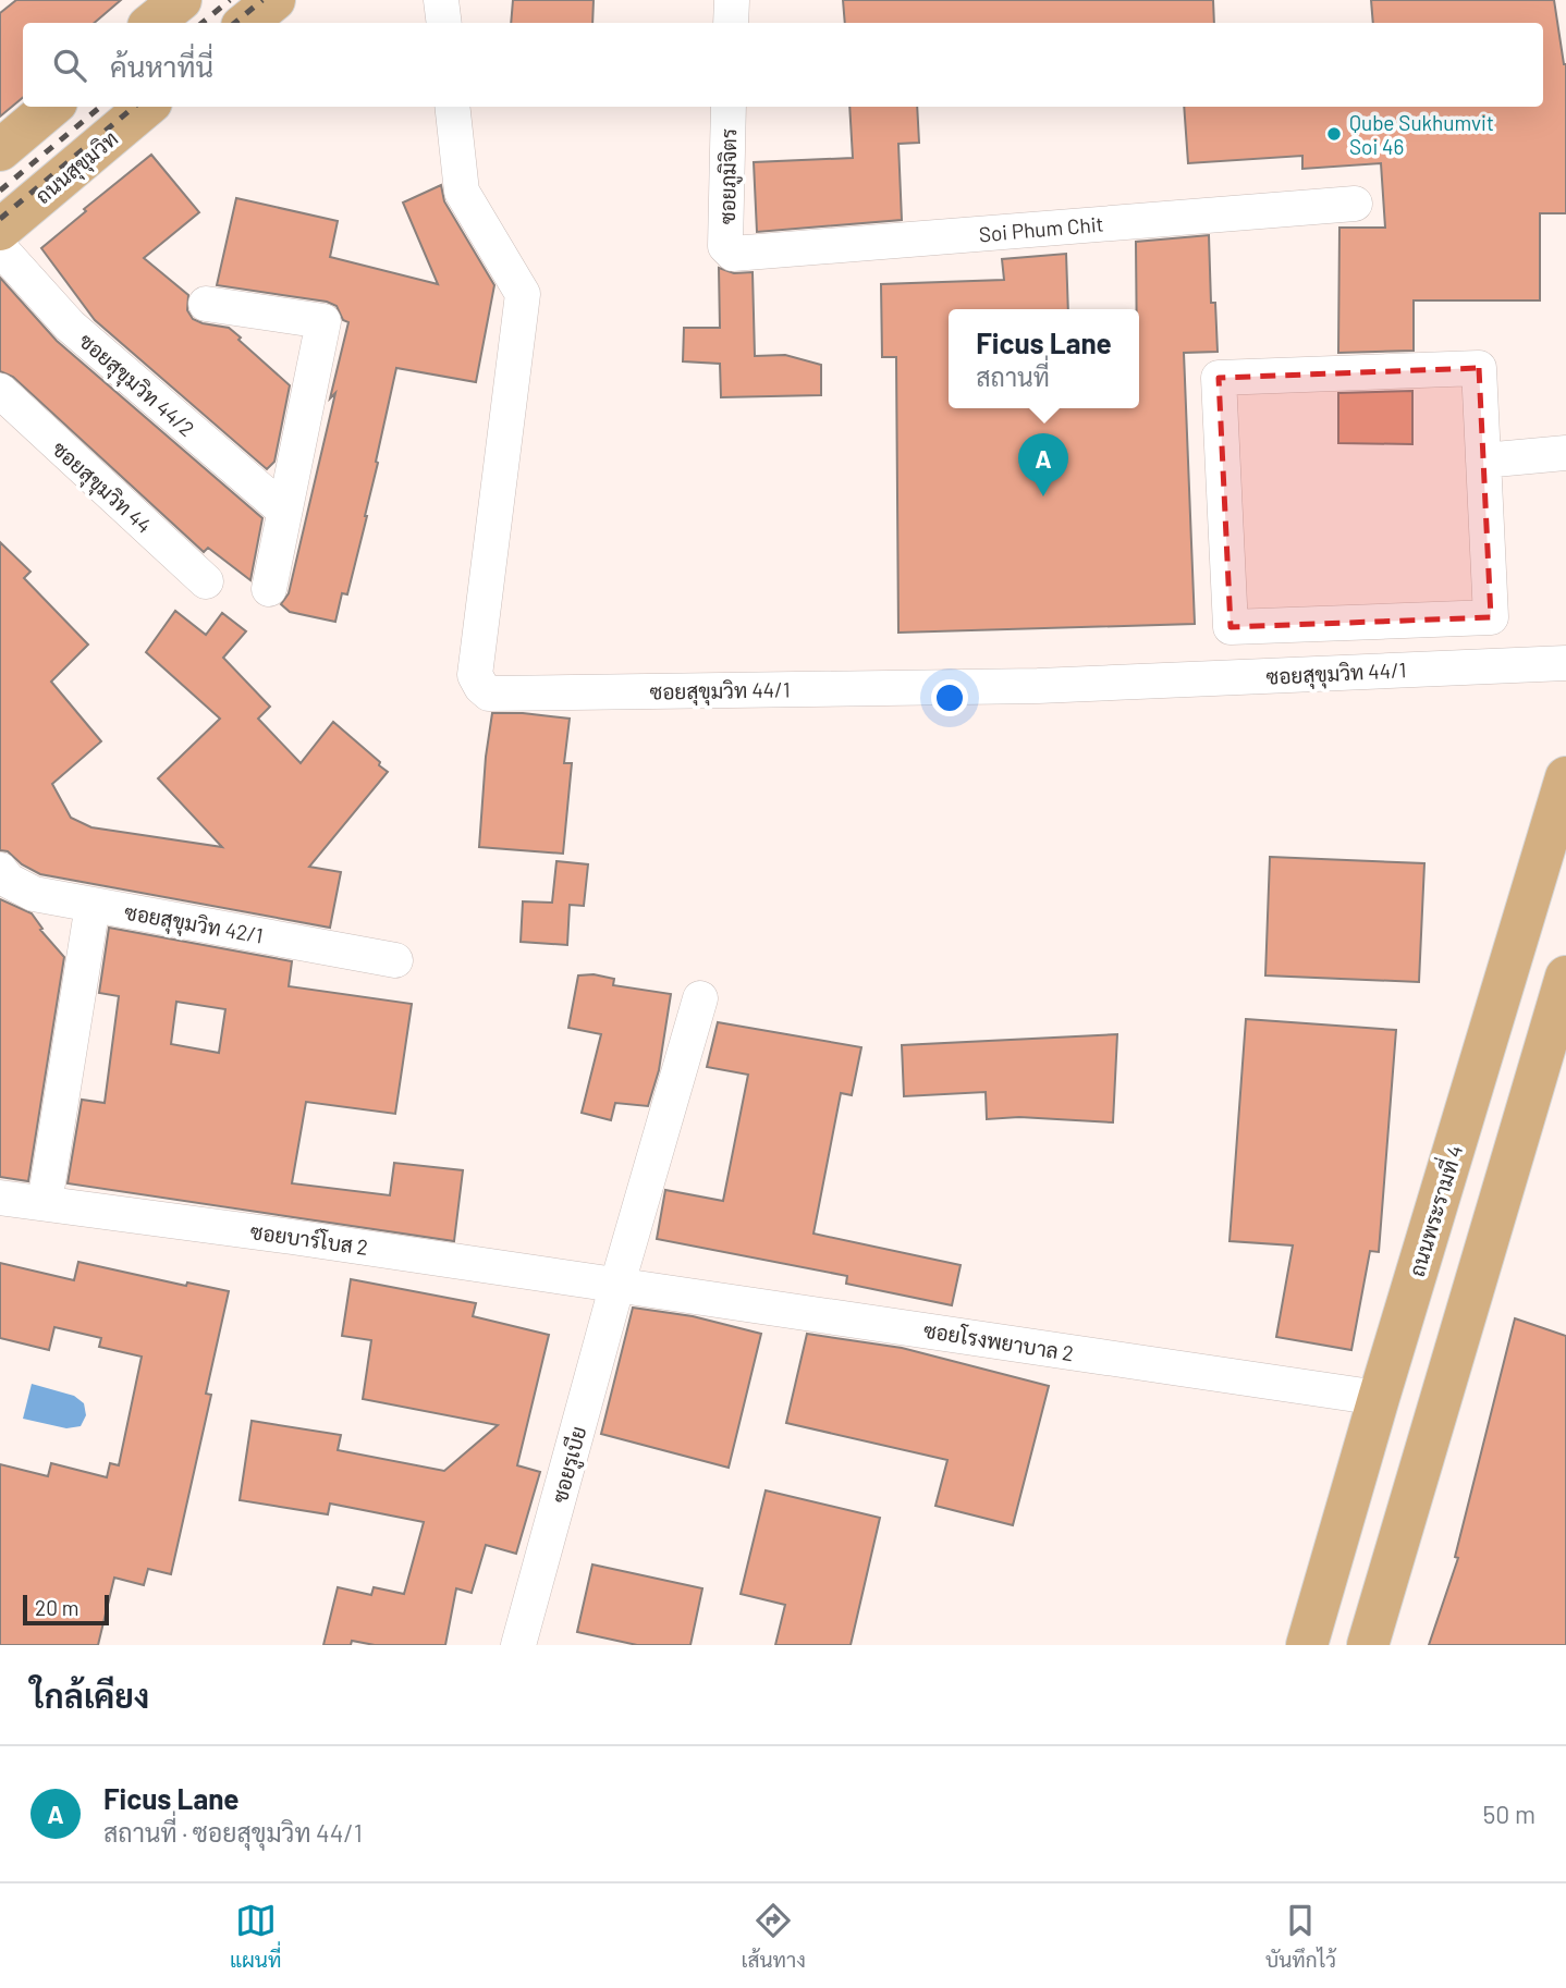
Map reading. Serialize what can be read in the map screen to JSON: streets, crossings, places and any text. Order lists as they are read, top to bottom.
{
  "streets": {
    "main road": ["ถนนสุขุมวิท", "ถนนพระรามที่ 4"],
    "street": [
      "ซอยภูมิจิตร",
      "Soi Phum Chit",
      "ซอยสุขุมวิท 44/2",
      "ซอยสุขุมวิท 44",
      "ซอยสุขุมวิท 44/1",
      "ซอยสุขุมวิท 42/1",
      "ซอยบาร์โบส 2",
      "ซอยโรงพยาบาล 2",
      "ซอยรูเบีย"
    ]
  },
  "crossings": [
    ["ซอยภูมิจิตร", "Soi Phum Chit"],
    ["ถนนพระรามที่ 4", "ซอยโรงพยาบาล 2"],
    ["ซอยบาร์โบส 2", "ซอยโรงพยาบาล 2"],
    ["ซอยบาร์โบส 2", "ซอยรูเบีย"],
    ["ซอยโรงพยาบาล 2", "ซอยรูเบีย"]
  ],
  "places": ["Qube Sukhumvit Soi 46"],
  "scale_bar": "20 m",
  "page": {
    "search": "ค้นหาที่นี่",
    "popup": ["Ficus Lane", "สถานที่"],
    "pins": "A",
    "scale": "20 m",
    "heading": "ใกล้เคียง",
    "list": [
      {
        "mark": "A",
        "name": "Ficus Lane",
        "note": "สถานที่ · ซอยสุขุมวิท 44/1",
        "value": "50 m"
      }
    ],
    "nav": ["แผนที่", "เส้นทาง", "บันทึกไว้"]
  }
}
